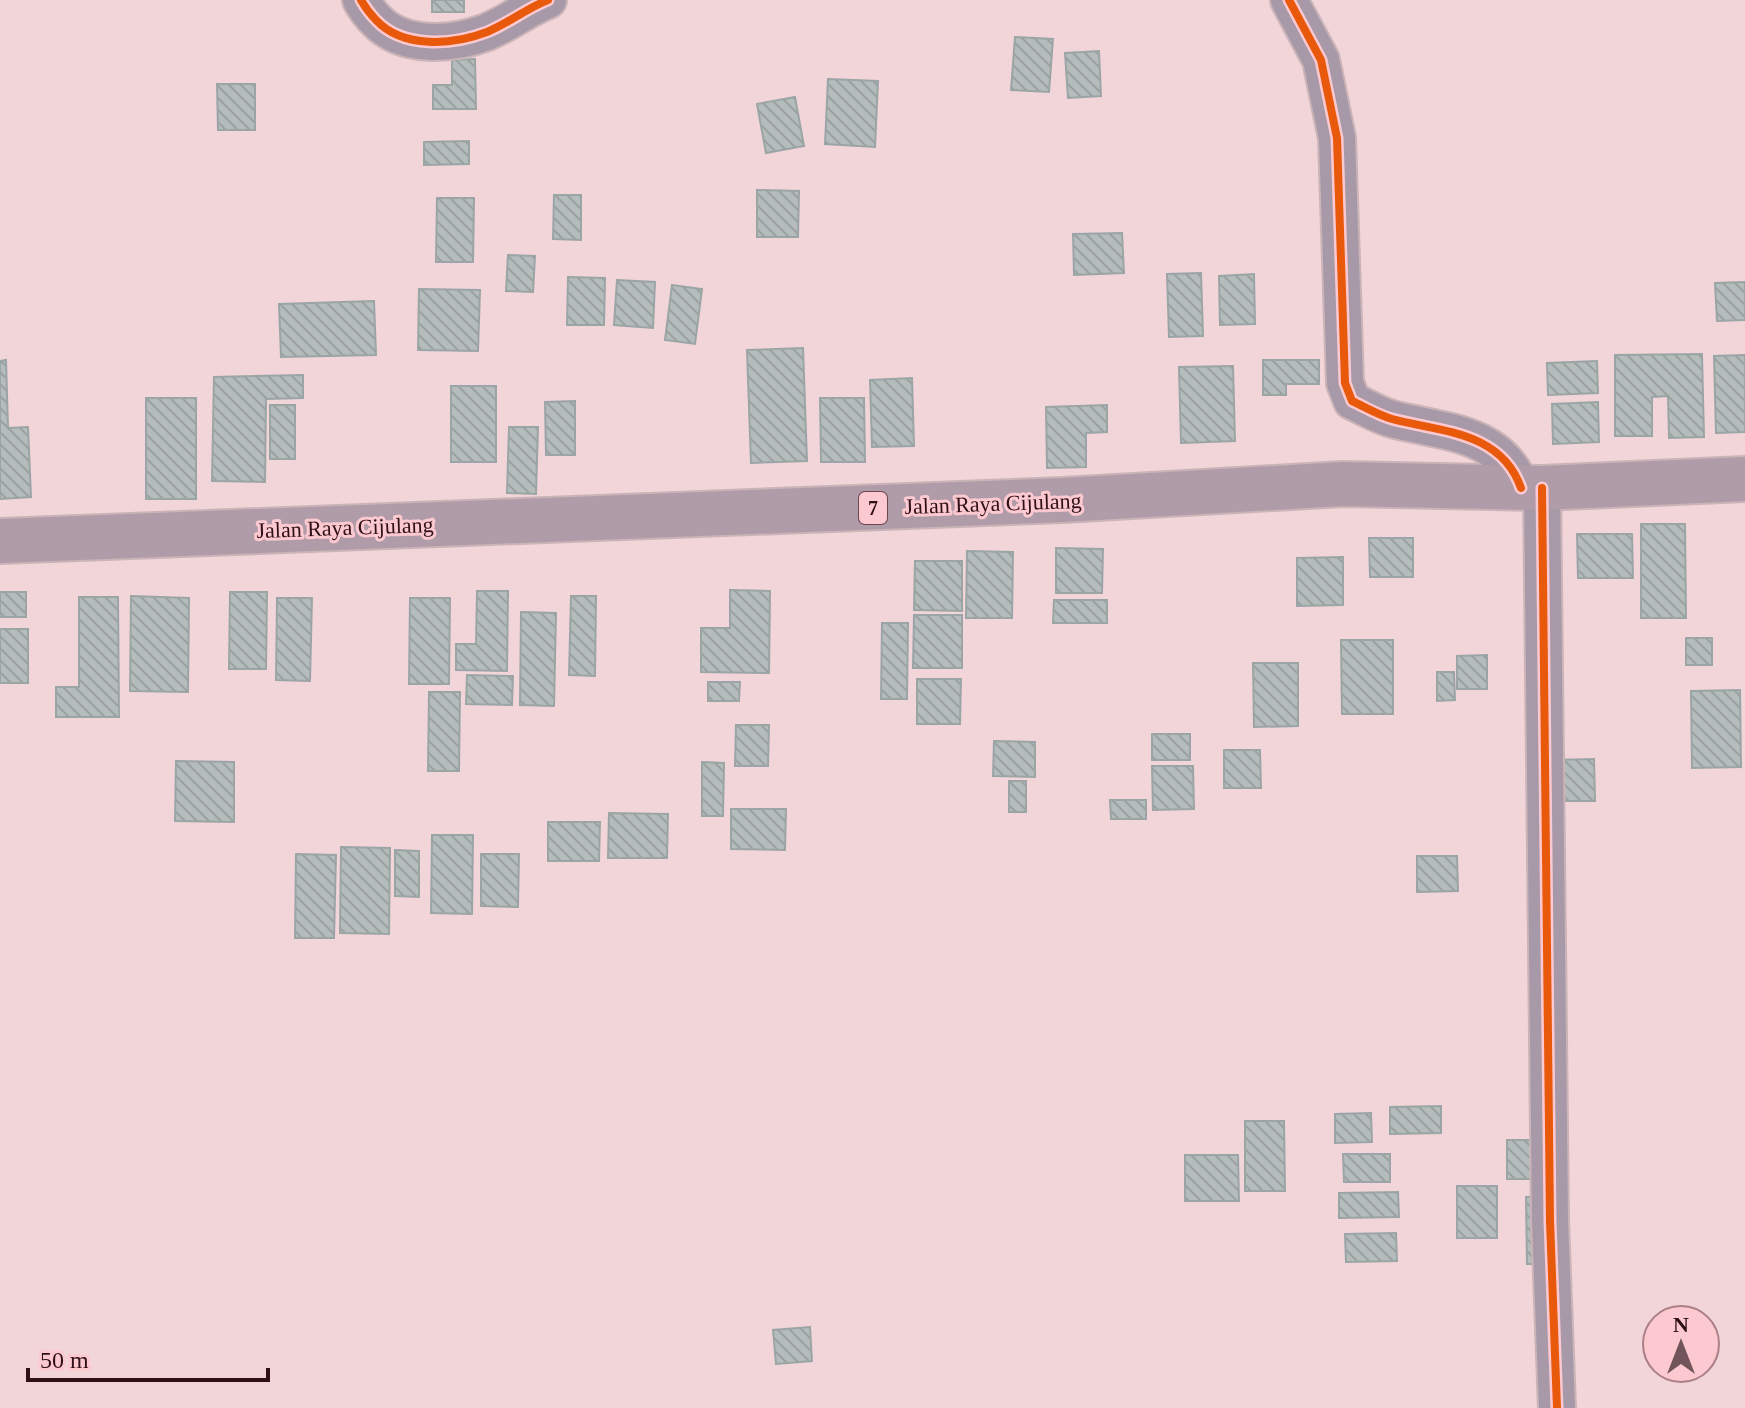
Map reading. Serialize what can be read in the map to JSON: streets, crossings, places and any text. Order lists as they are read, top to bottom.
{
  "streets": {
    "highway": ["Jalan Raya Cijulang", "7"]
  },
  "scale_bar": "50 m",
  "north": "top"
}
